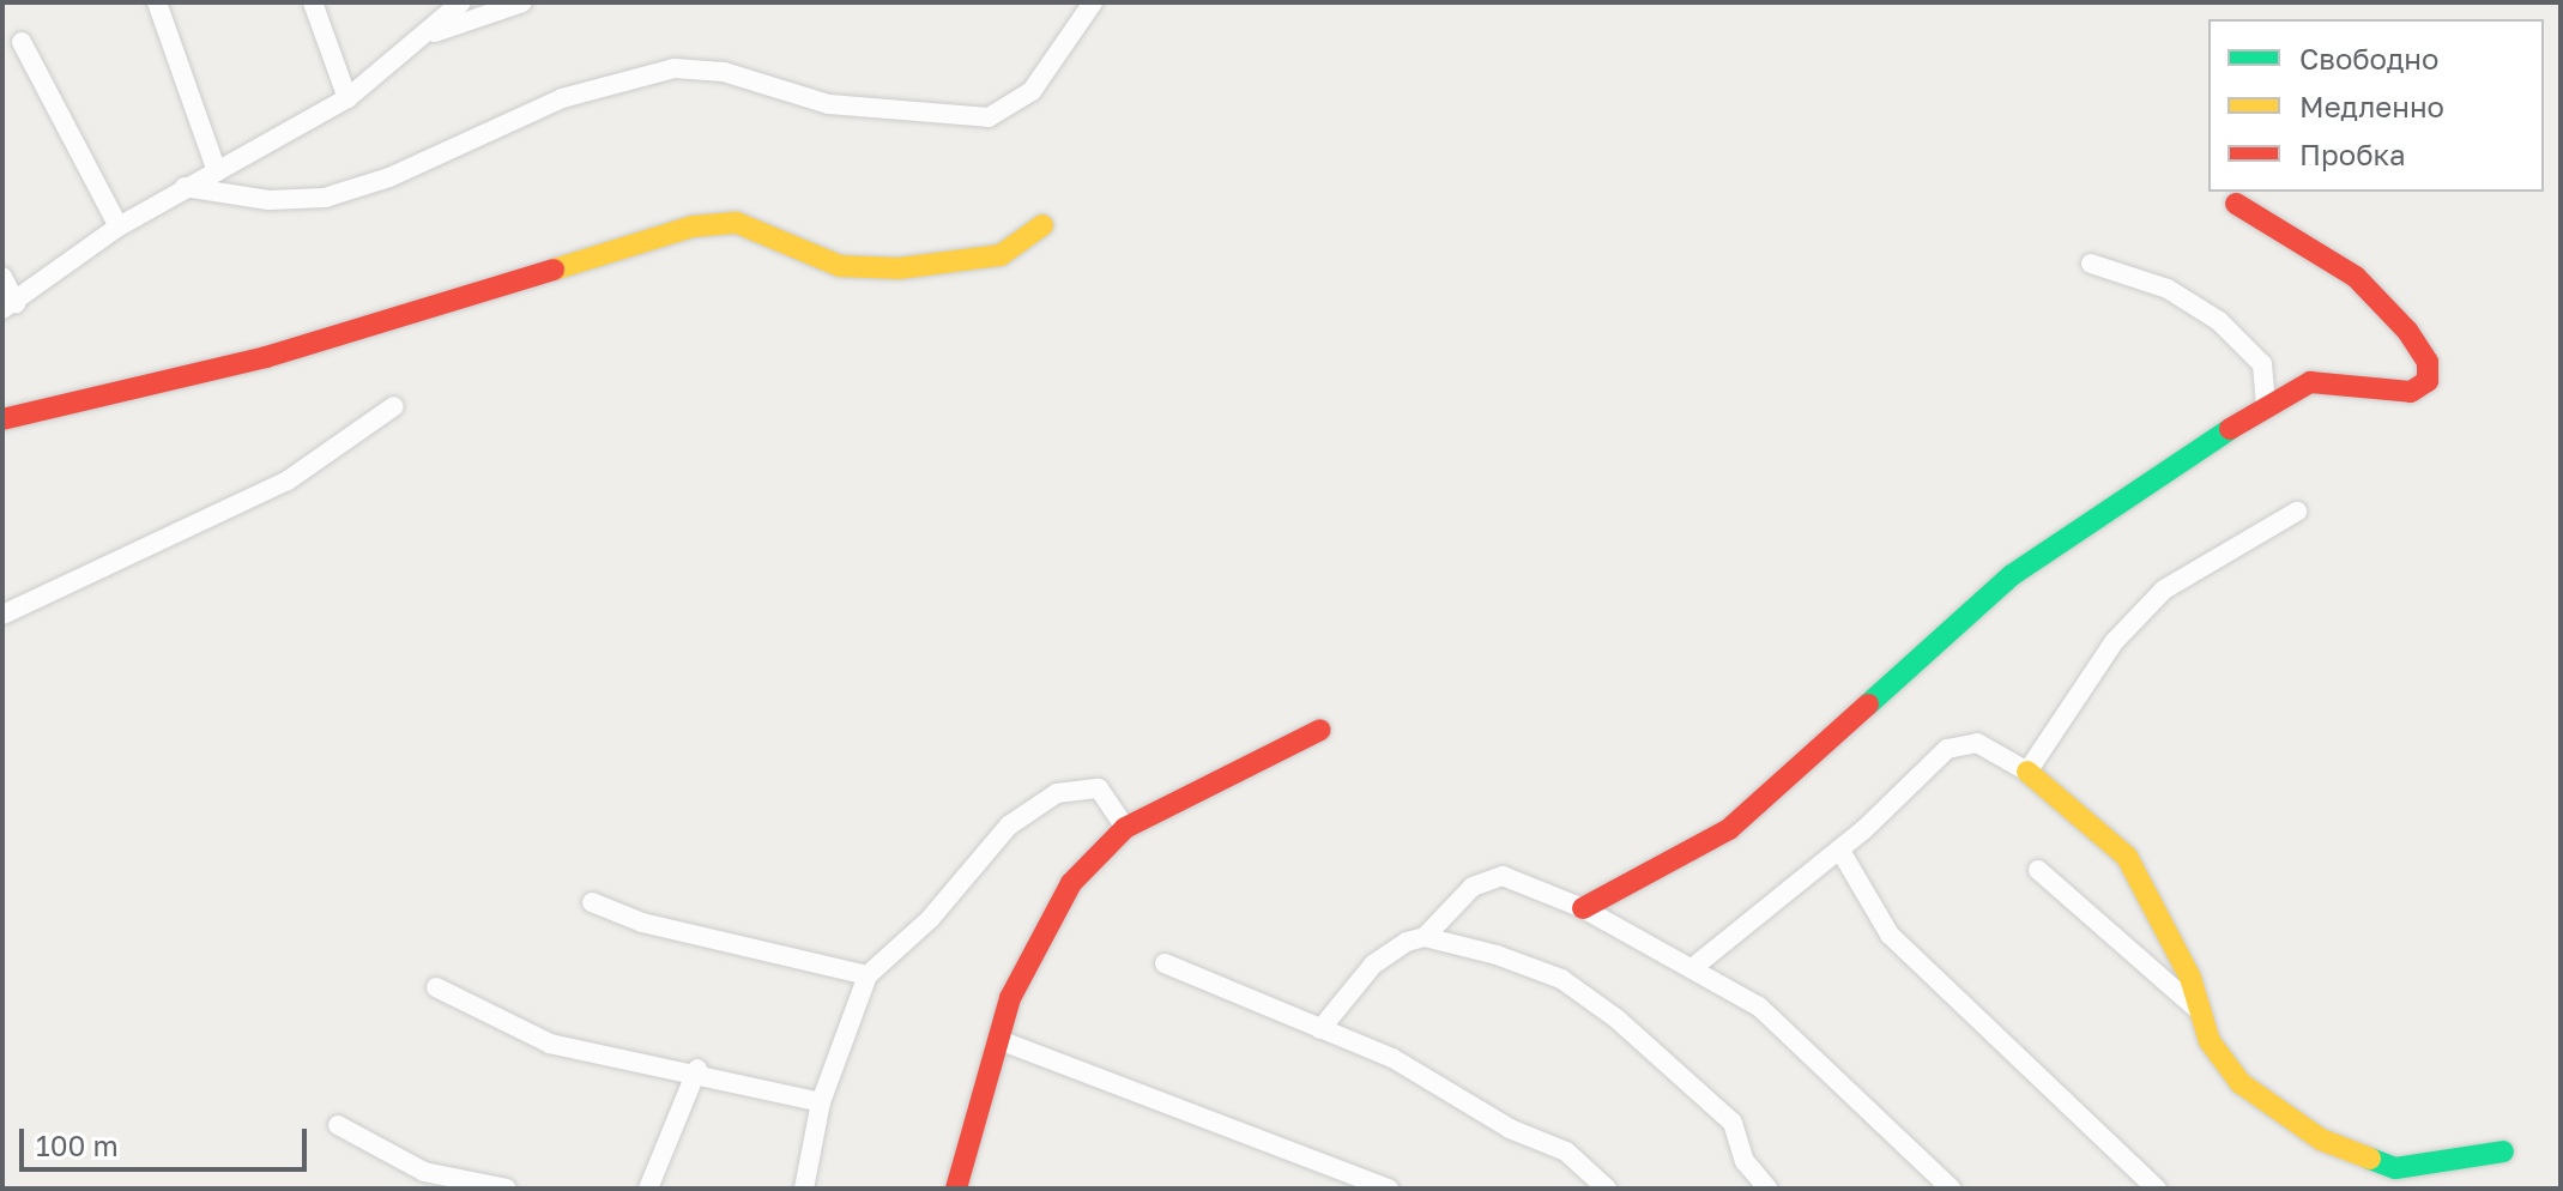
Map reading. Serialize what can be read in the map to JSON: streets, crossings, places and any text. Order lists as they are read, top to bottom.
{
  "legend": ["Свободно", "Медленно", "Пробка"],
  "scale_bar": "100 m"
}
